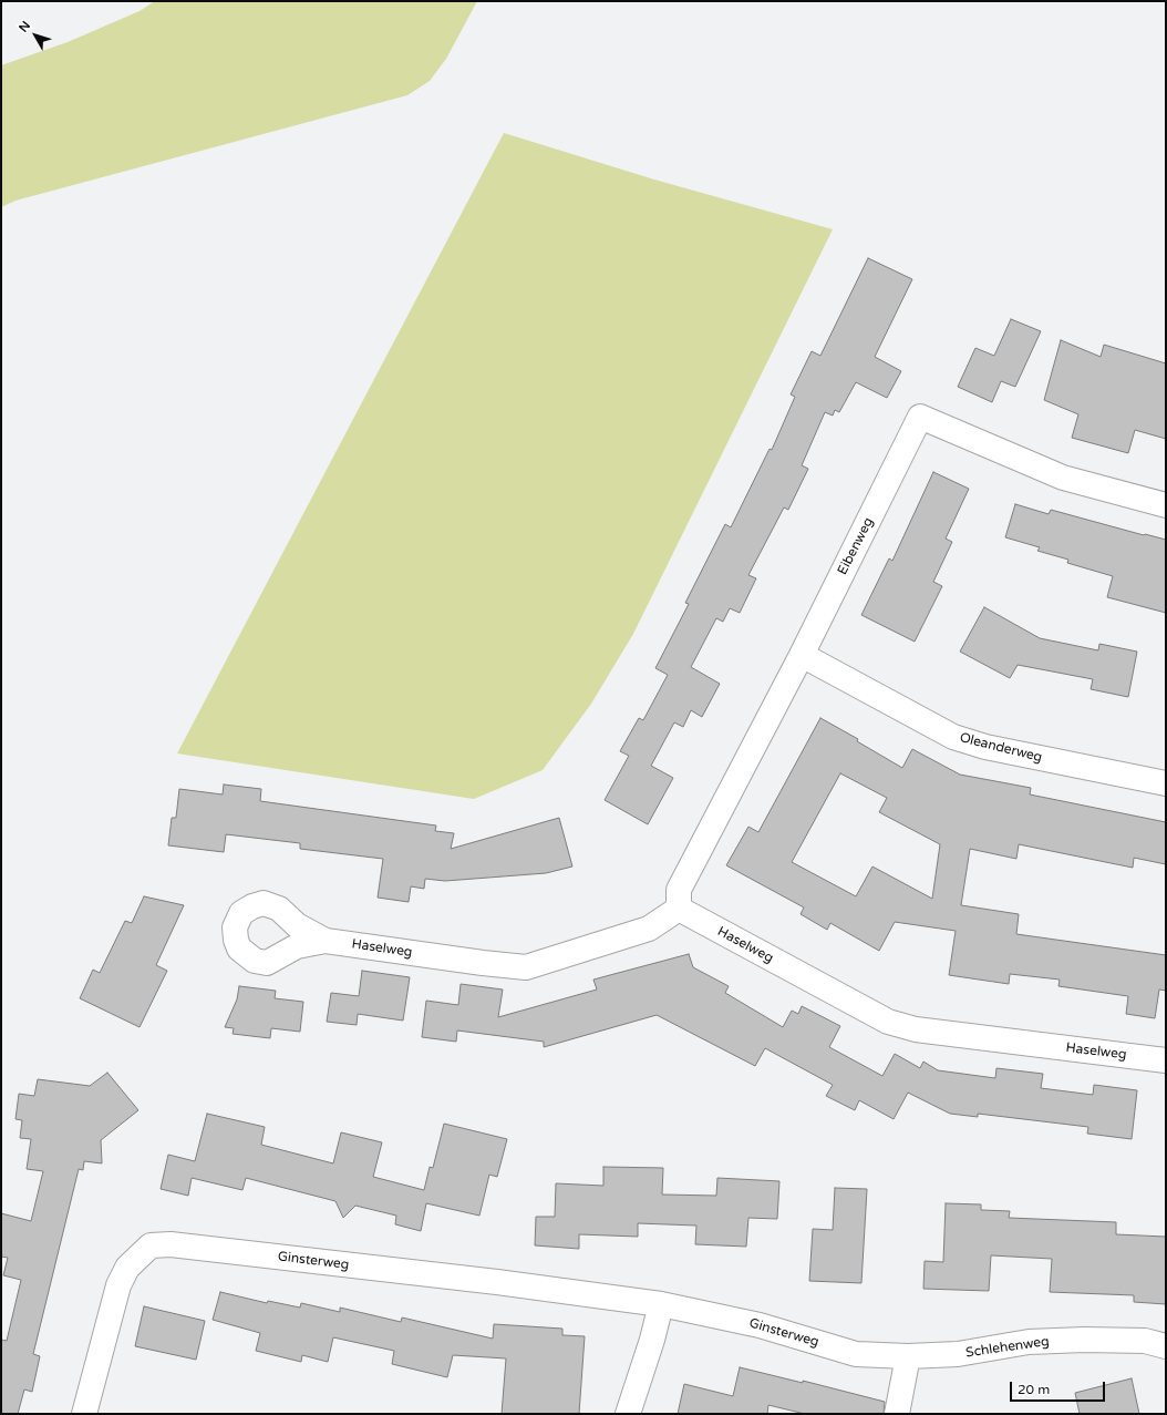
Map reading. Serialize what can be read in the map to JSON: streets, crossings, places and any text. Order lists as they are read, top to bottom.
{
  "streets": {
    "street": [
      "Eibenweg",
      "Oleanderweg",
      "Haselweg",
      "Ginsterweg",
      "Schlehenweg"
    ]
  },
  "crossings": [
    ["Eibenweg", "Oleanderweg"],
    ["Eibenweg", "Haselweg"],
    ["Ginsterweg", "Schlehenweg"]
  ],
  "scale_bar": "20 m",
  "north": "top left"
}
